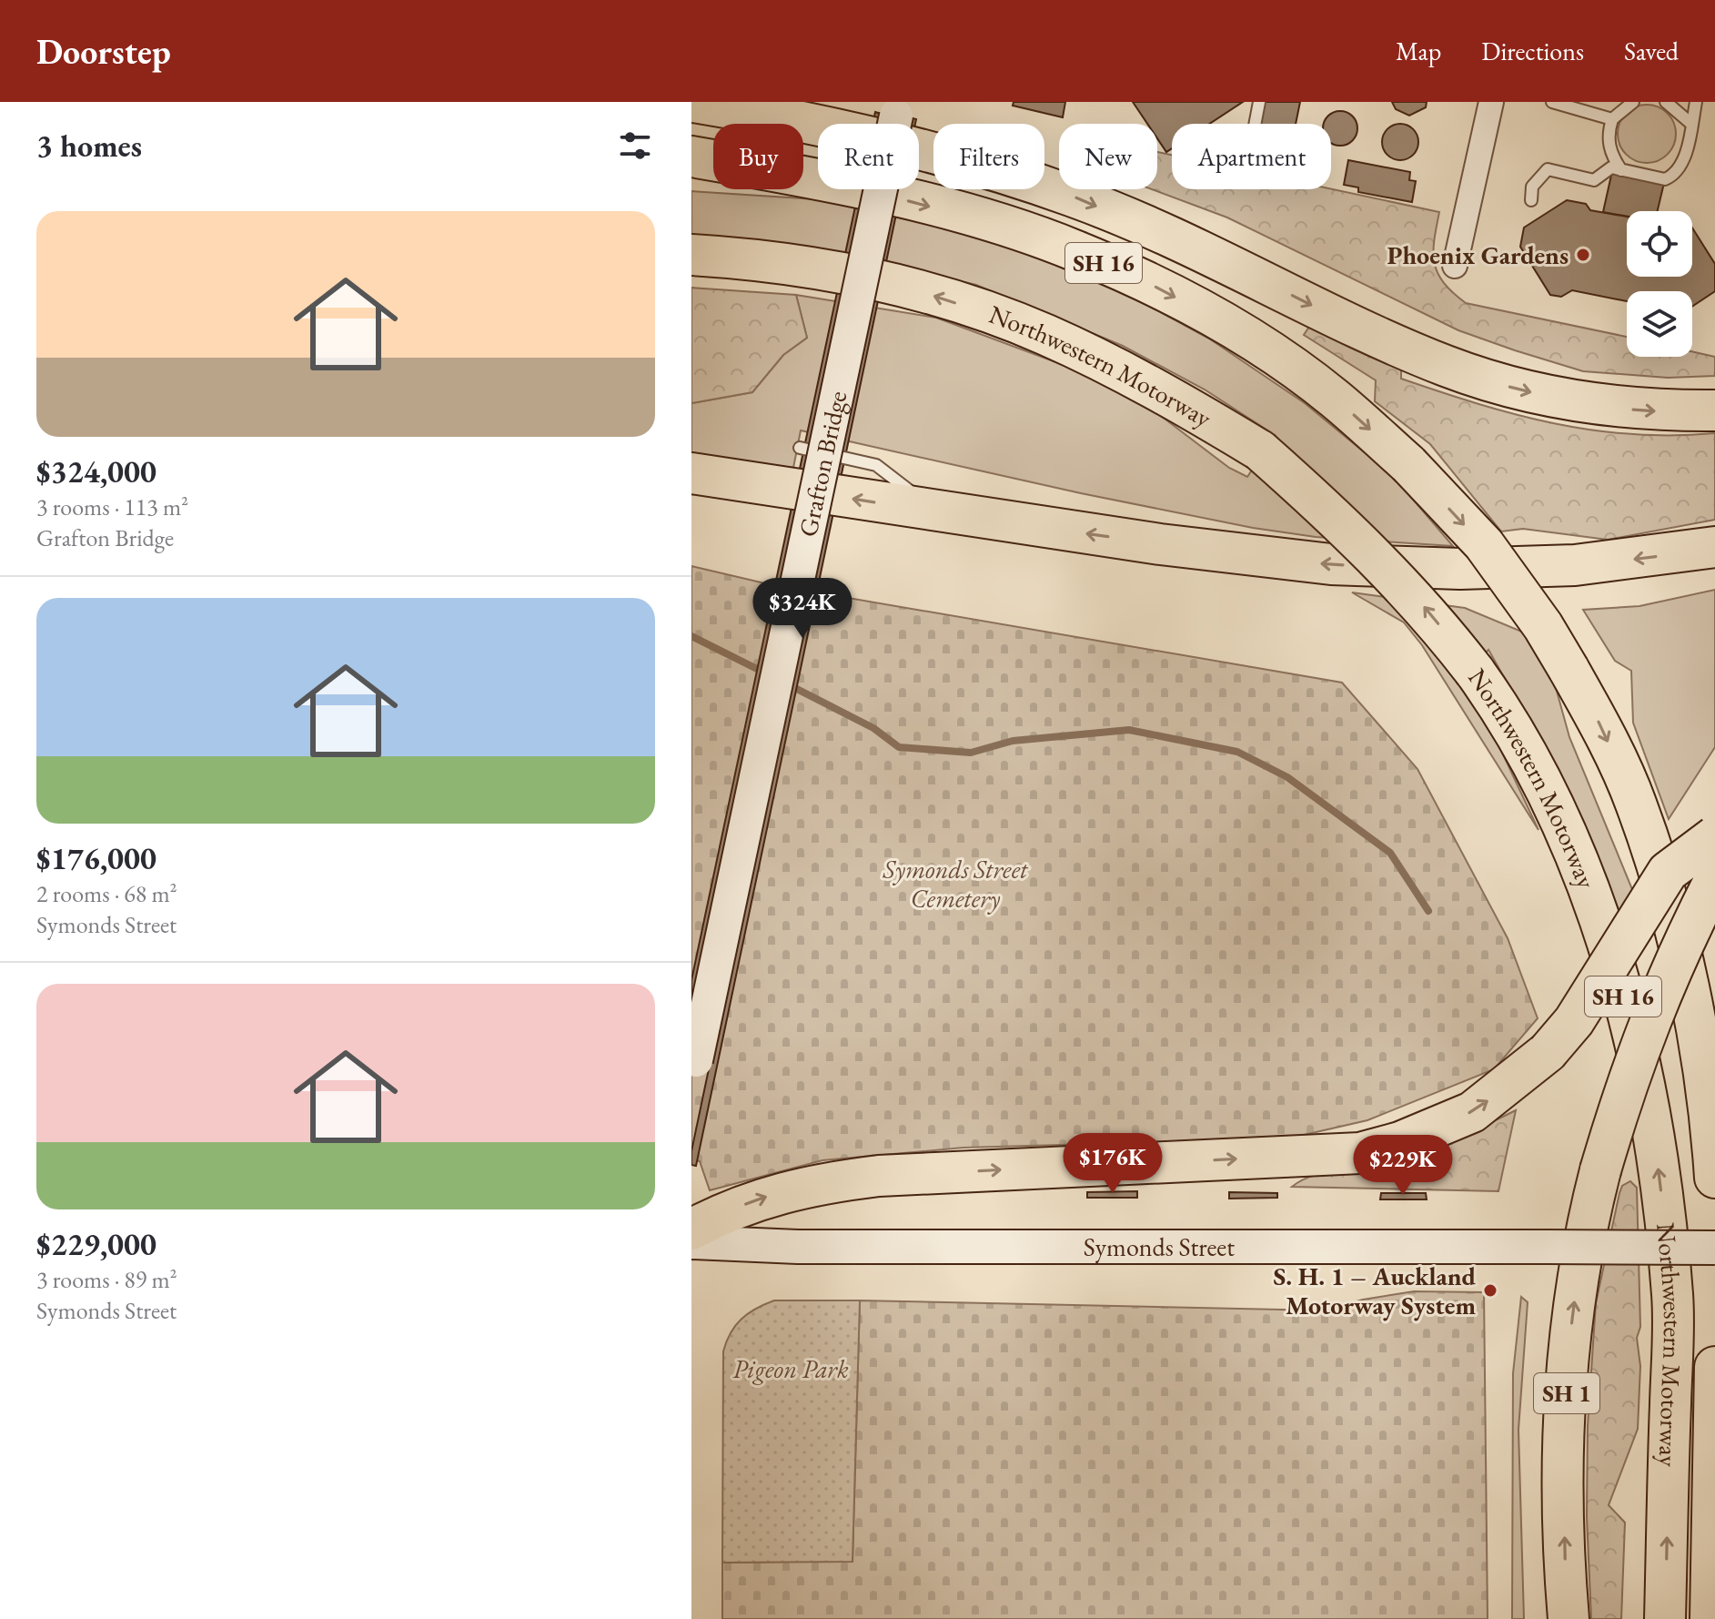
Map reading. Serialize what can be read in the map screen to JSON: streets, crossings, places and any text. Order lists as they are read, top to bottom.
{
  "streets": {
    "highway": ["SH 16", "Northwestern Motorway", "SH 1"],
    "main road": ["Grafton Bridge", "Symonds Street"]
  },
  "parks": ["Symonds Street Cemetery", "Pigeon Park"],
  "places": ["Phoenix Gardens", "S. H. 1 – Auckland Motorway System"],
  "page": {
    "header": "Doorstep",
    "nav": ["Map", "Directions", "Saved"],
    "heading": "3 homes",
    "chip": [
      "Buy",
      "Rent",
      "Filters",
      "New",
      "Apartment"
    ],
    "list": [
      {
        "name": "$324,000",
        "note": "3 rooms · 113 m² · Grafton Bridge"
      },
      {
        "name": "$176,000",
        "note": "2 rooms · 68 m² · Symonds Street"
      },
      {
        "name": "$229,000",
        "note": "3 rooms · 89 m² · Symonds Street"
      }
    ],
    "price": ["$324K", "$176K", "$229K"]
  }
}
